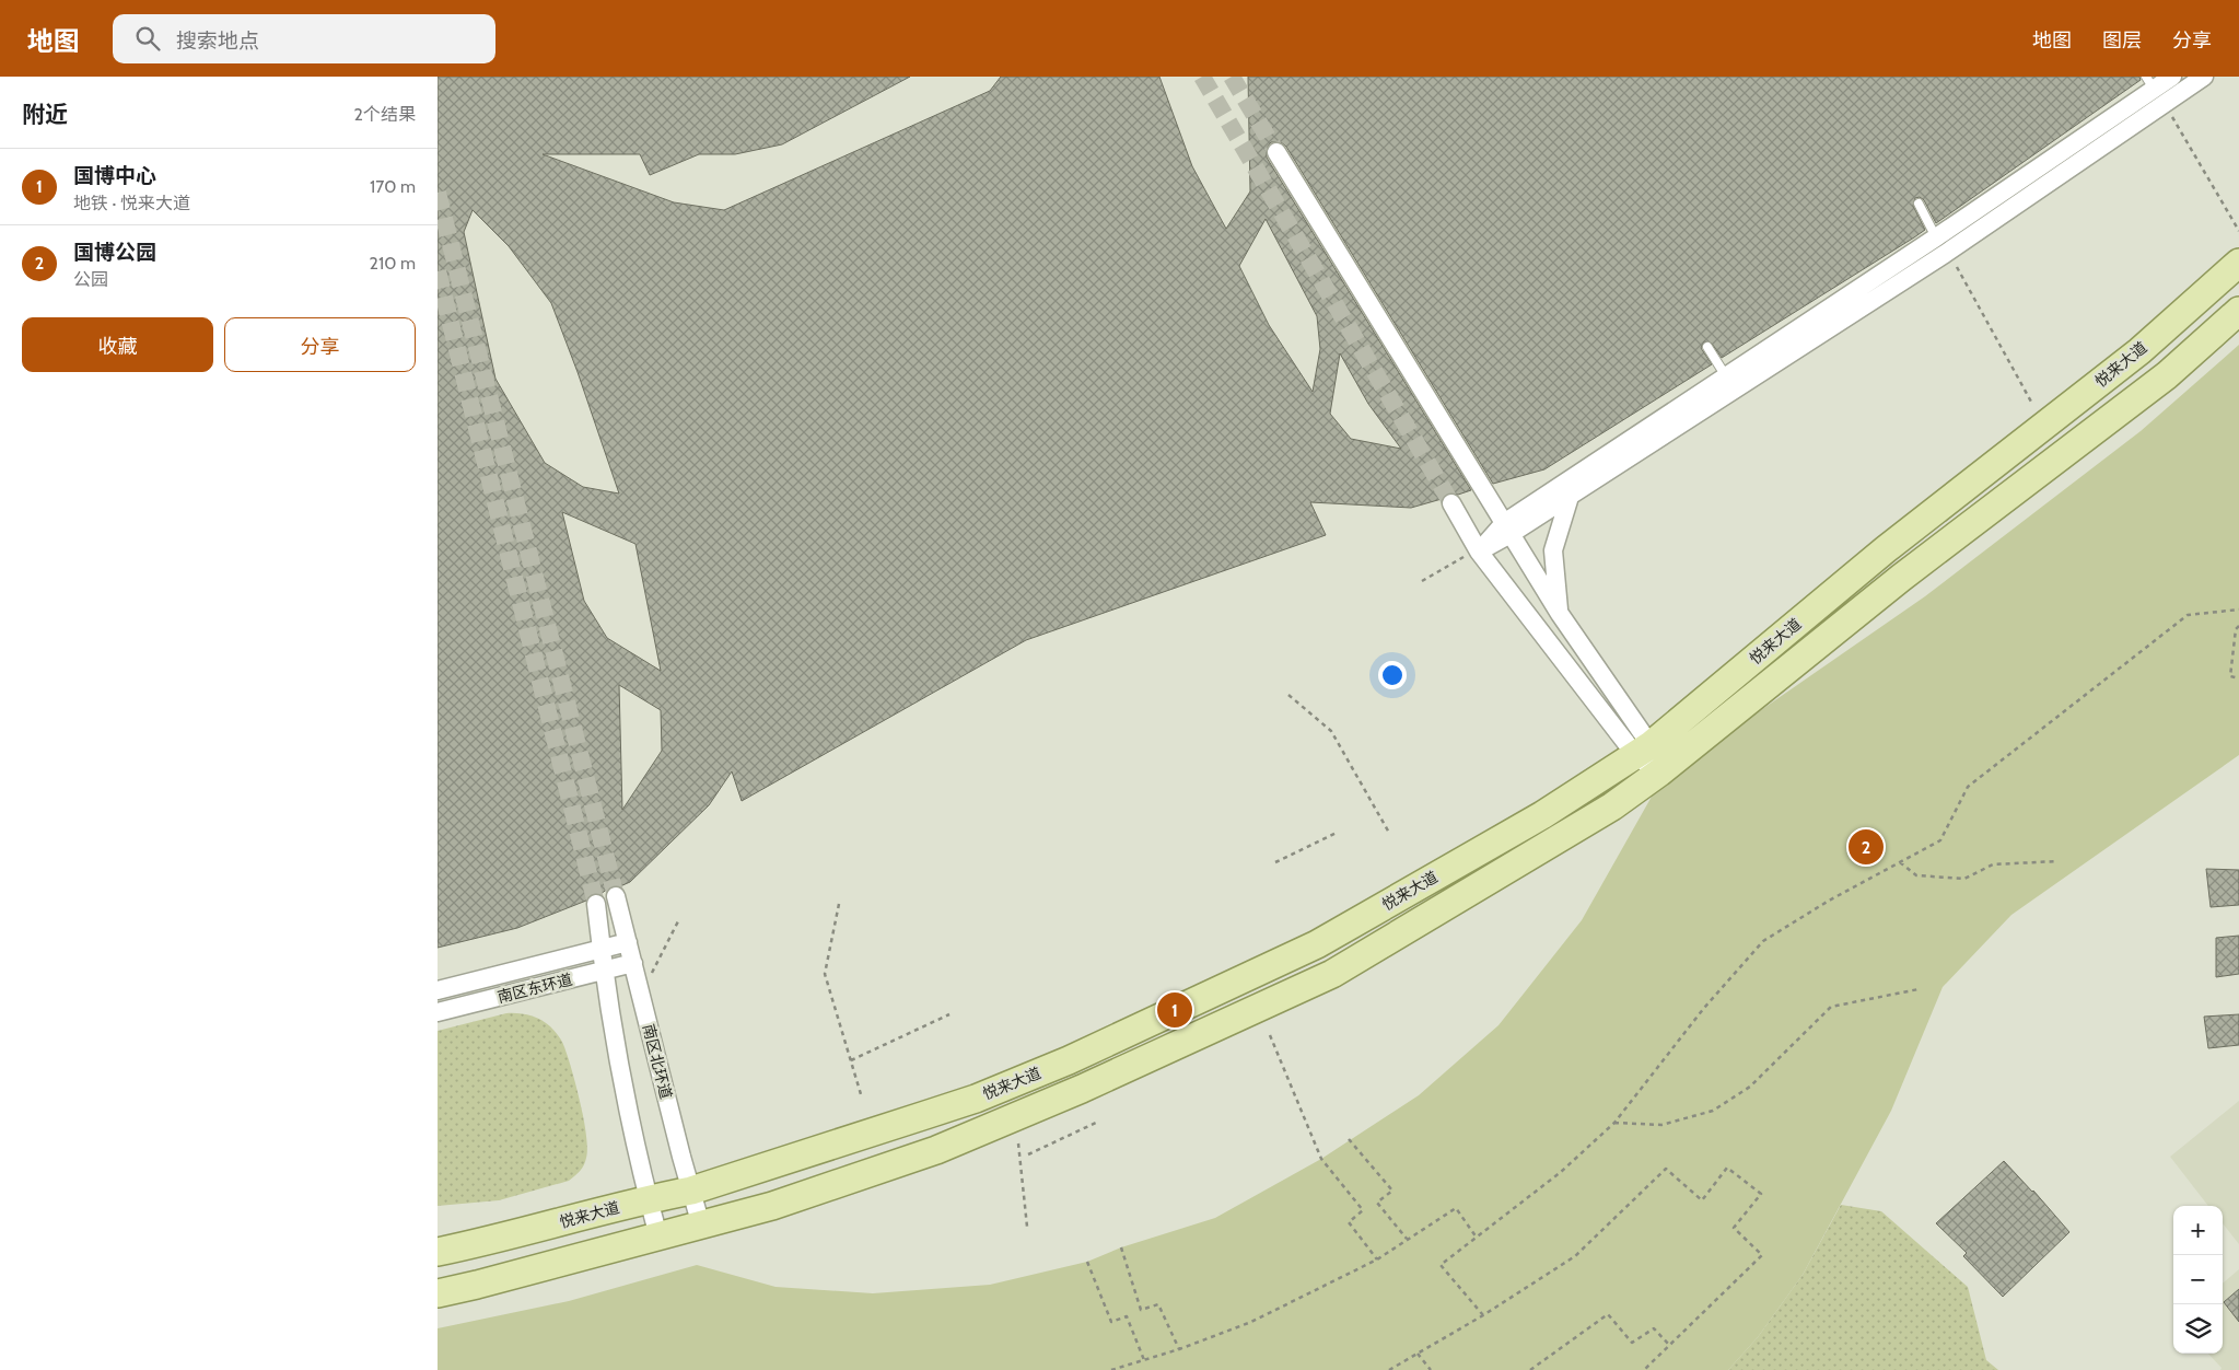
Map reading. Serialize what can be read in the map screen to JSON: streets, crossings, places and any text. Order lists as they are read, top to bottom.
{
  "streets": {
    "main road": ["悦来大道"],
    "street": ["南区东环道", "南区北环道"]
  },
  "crossings": [
    ["悦来大道", "南区北环道"],
    ["南区东环道", "南区北环道"]
  ],
  "page": {
    "header": "地图",
    "search": "搜索地点",
    "nav": ["地图", "图层", "分享"],
    "heading": ["附近", "2个结果"],
    "list": [
      {
        "mark": "1",
        "name": "国博中心",
        "note": "地铁 · 悦来大道",
        "value": "170 m"
      },
      {
        "mark": "2",
        "name": "国博公园",
        "note": "公园",
        "value": "210 m"
      }
    ],
    "buttons": ["收藏", "分享"],
    "pins": ["2", "1"],
    "map_buttons": ["+", "−"]
  }
}
